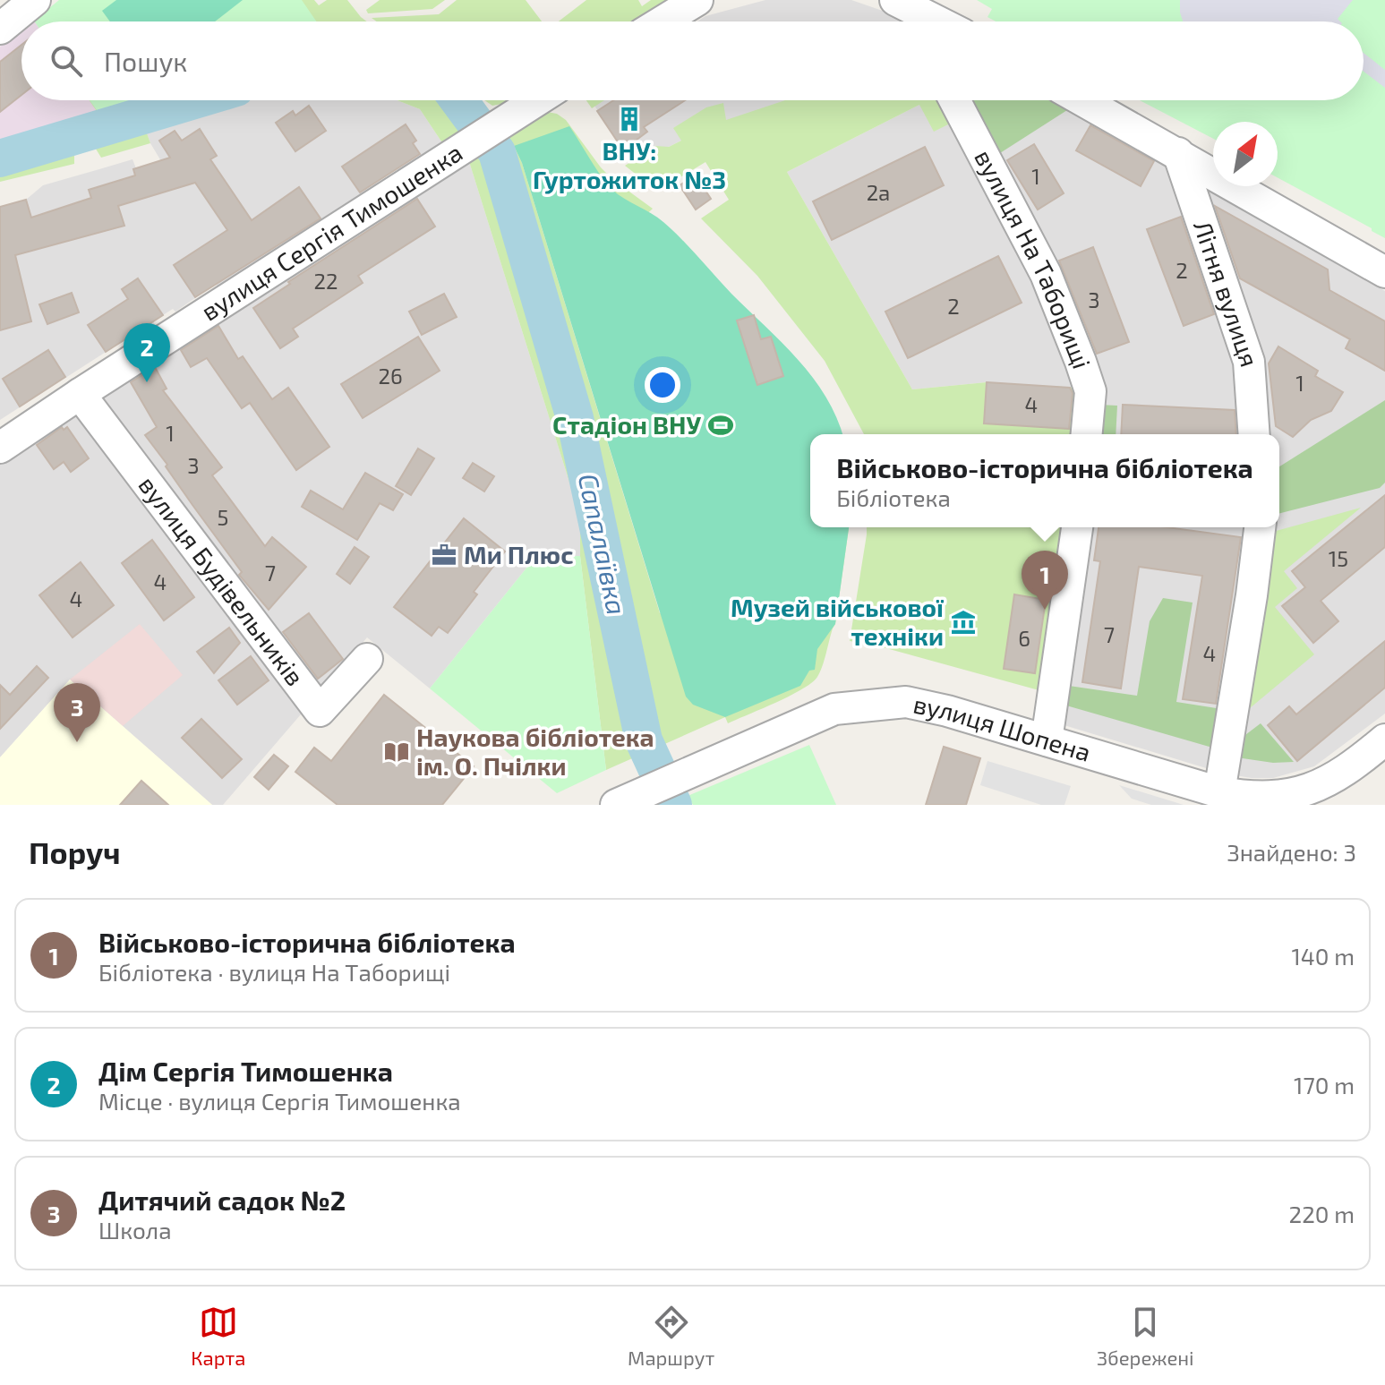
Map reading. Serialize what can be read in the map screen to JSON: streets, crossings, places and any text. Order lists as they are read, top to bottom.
{
  "streets": {
    "street": [
      "вулиця Сергія Тимошенка",
      "вулиця На Таборищі",
      "Літня вулиця",
      "вулиця Будівельників",
      "вулиця Шопена"
    ]
  },
  "crossings": [
    ["вулиця Сергія Тимошенка", "вулиця Будівельників"]
  ],
  "water": ["Сапалаївка"],
  "places": {
    "building": ["ВНУ: Гуртожиток №3"],
    "sports": ["Стадіон ВНУ"],
    "office": ["Ми Плюс"],
    "museum": ["Музей військової техніки"],
    "library": ["Наукова бібліотека ім. О. Пчілки"]
  },
  "house_numbers": [
    "1",
    "2а",
    "2",
    "22",
    "3",
    "2",
    "26",
    "1",
    "4",
    "1",
    "3",
    "5",
    "15",
    "7",
    "4",
    "4",
    "7",
    "6",
    "4"
  ],
  "north": "top right",
  "page": {
    "search": "Пошук",
    "pins": ["2", "1", "3"],
    "popup": ["Військово-історична бібліотека", "Бібліотека"],
    "heading": ["Поруч", "Знайдено: 3"],
    "list": [
      {
        "mark": "1",
        "name": "Військово-історична бібліотека",
        "note": "Бібліотека · вулиця На Таборищі",
        "value": "140 m"
      },
      {
        "mark": "2",
        "name": "Дім Сергія Тимошенка",
        "note": "Місце · вулиця Сергія Тимошенка",
        "value": "170 m"
      },
      {
        "mark": "3",
        "name": "Дитячий садок №2",
        "note": "Школа",
        "value": "220 m"
      }
    ],
    "nav": ["Карта", "Маршрут", "Збережені"]
  }
}
